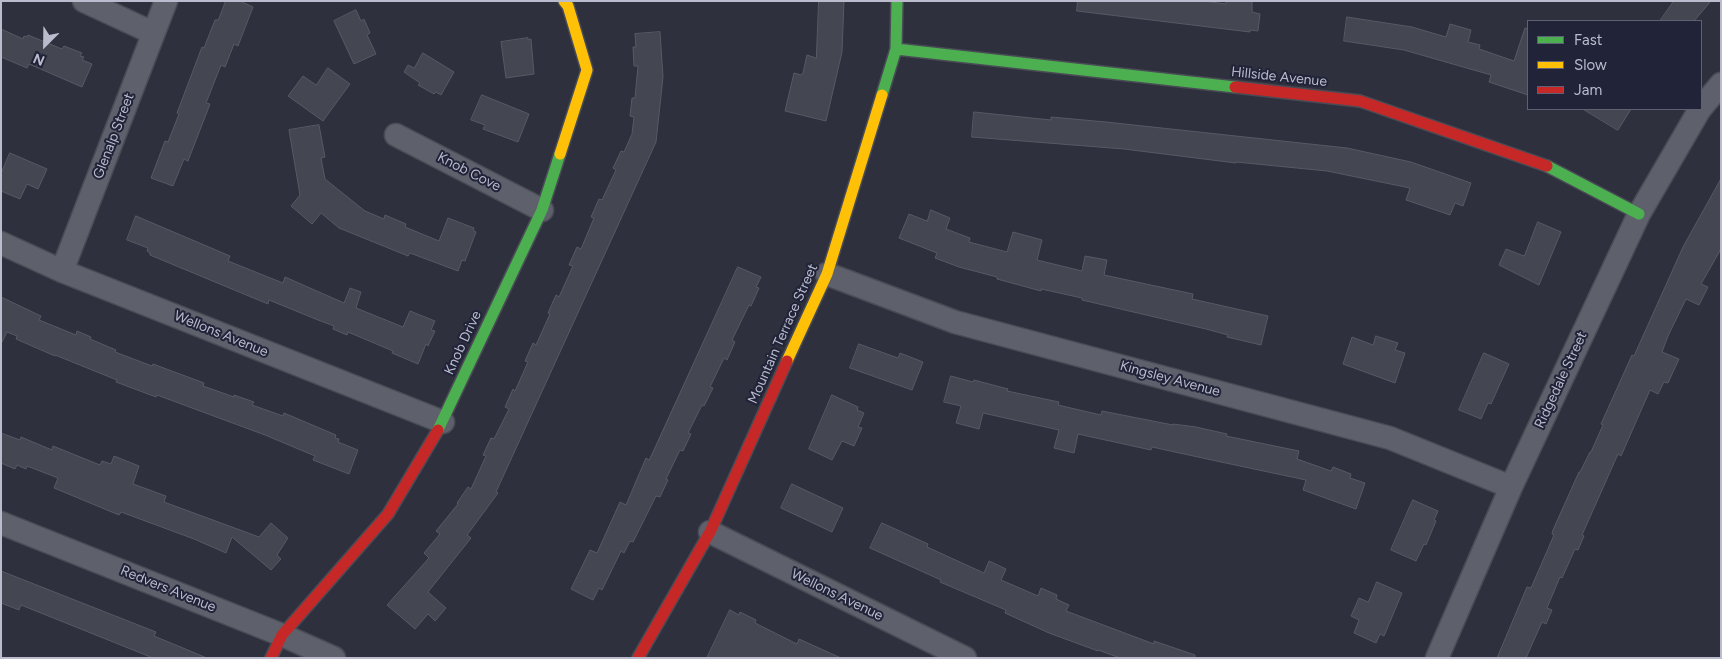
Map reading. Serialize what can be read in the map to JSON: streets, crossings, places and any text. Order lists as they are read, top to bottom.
{
  "streets": {
    "street": [
      "Hillside Avenue",
      "Glenalp Street",
      "Knob Cove",
      "Wellons Avenue",
      "Mountain Terrace Street",
      "Knob Drive",
      "Kingsley Avenue",
      "Ridgedale Street",
      "Redvers Avenue"
    ]
  },
  "crossings": [
    ["Hillside Avenue", "Mountain Terrace Street"],
    ["Hillside Avenue", "Ridgedale Street"],
    ["Glenalp Street", "Wellons Avenue"],
    ["Knob Cove", "Knob Drive"],
    ["Wellons Avenue", "Mountain Terrace Street"],
    ["Wellons Avenue", "Knob Drive"],
    ["Mountain Terrace Street", "Kingsley Avenue"],
    ["Knob Drive", "Redvers Avenue"],
    ["Kingsley Avenue", "Ridgedale Street"]
  ],
  "legend": ["Fast", "Slow", "Jam"],
  "north": "bottom left"
}
